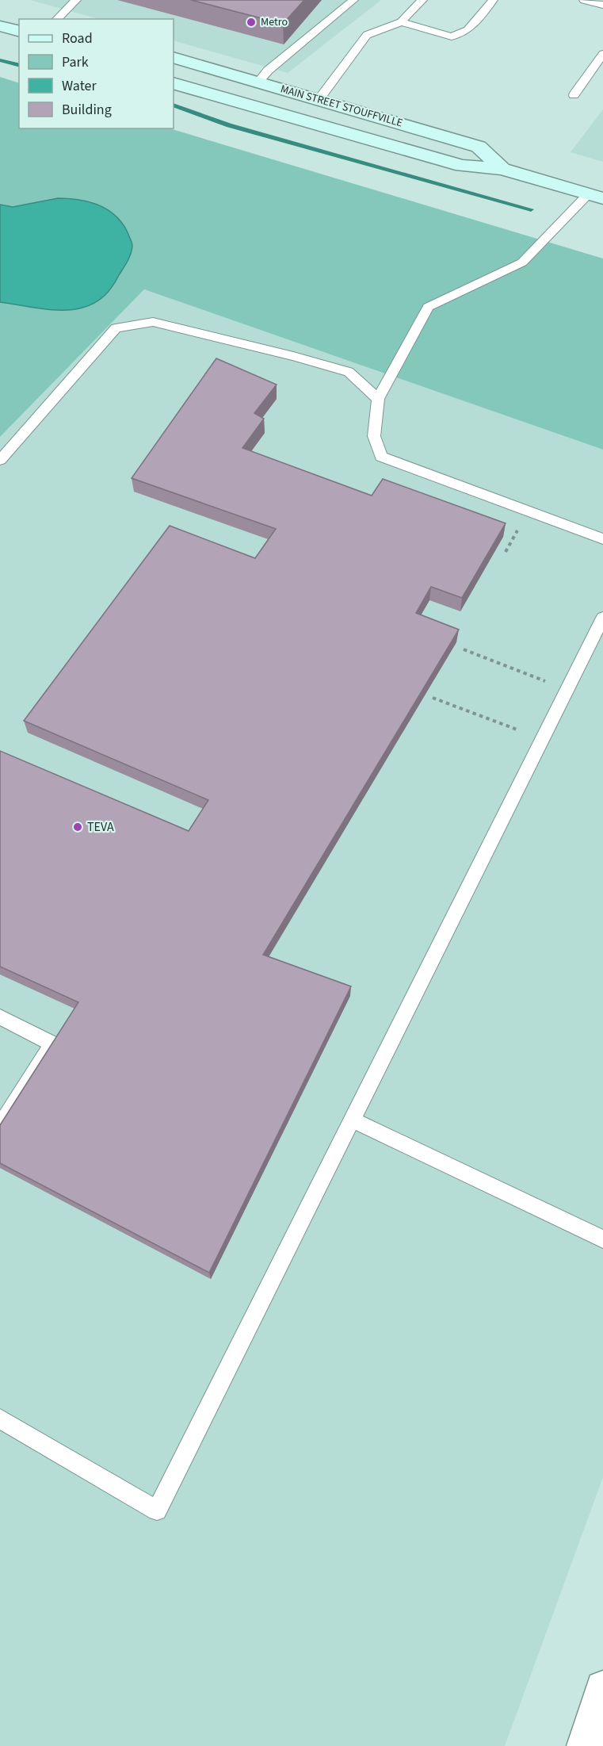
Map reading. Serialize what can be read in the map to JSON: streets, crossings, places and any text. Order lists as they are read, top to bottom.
{
  "streets": {
    "main road": ["MAIN STREET STOUFFVILLE"]
  },
  "places": ["Metro", "TEVA"],
  "legend": [
    "Road",
    "Park",
    "Water",
    "Building"
  ]
}
